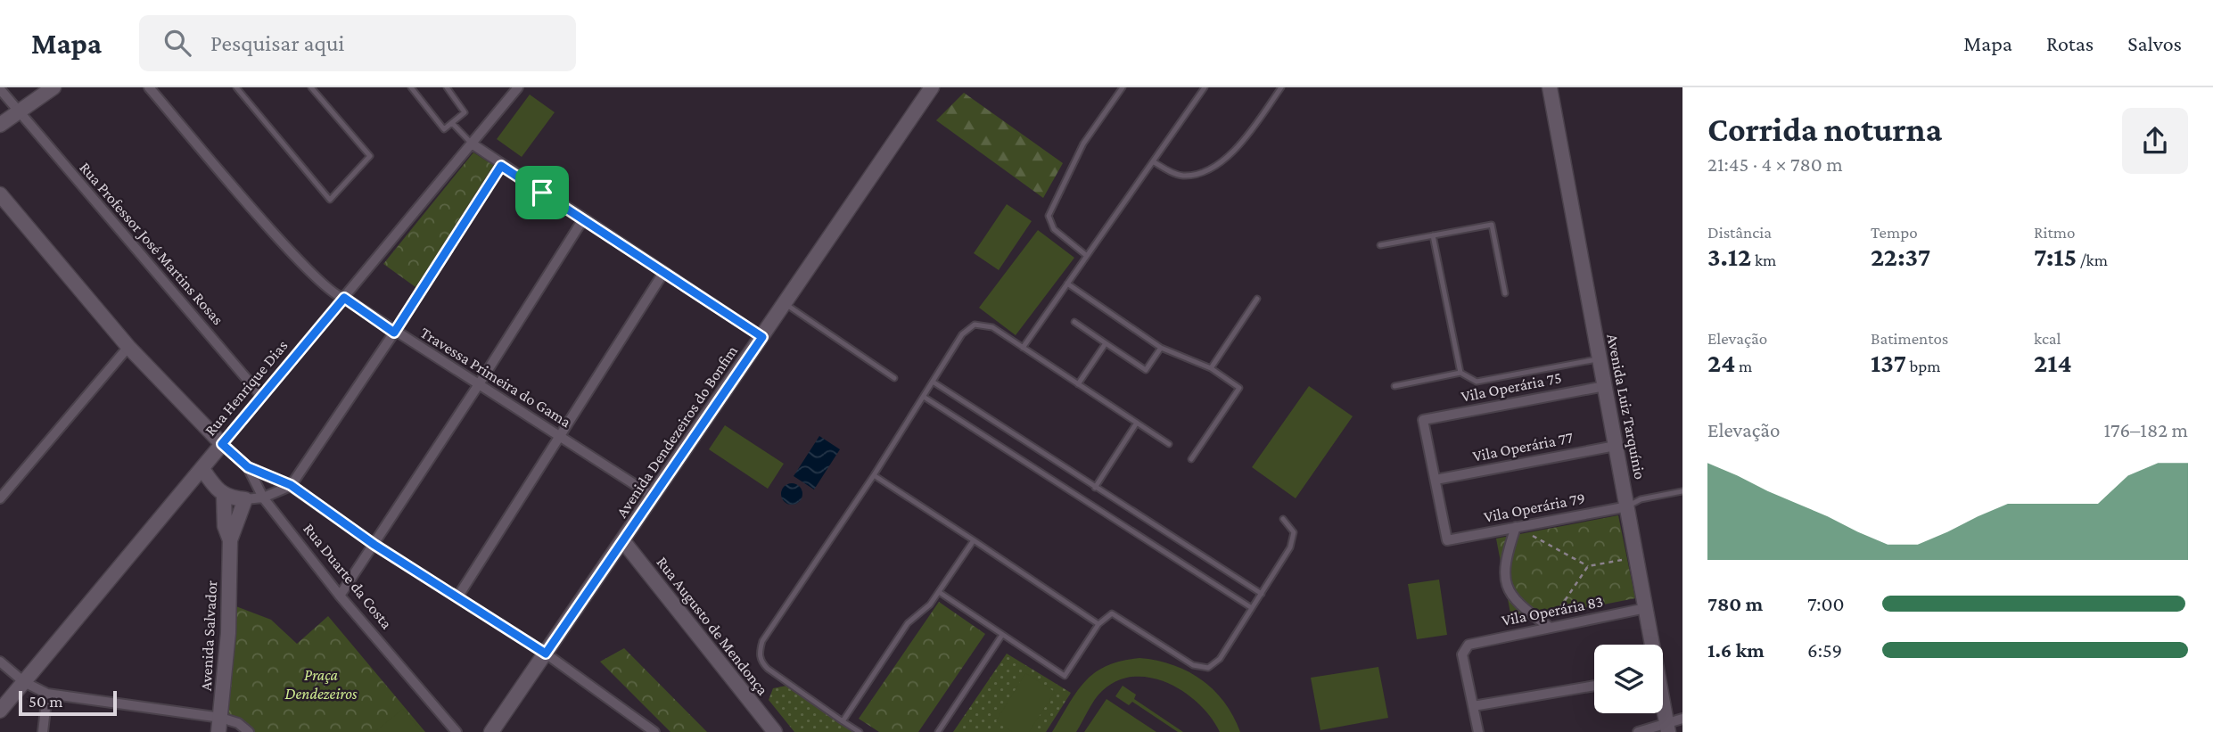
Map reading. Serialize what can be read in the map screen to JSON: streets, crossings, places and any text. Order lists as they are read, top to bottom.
{
  "streets": {
    "street": [
      "Rua Professor José Martins Rosas",
      "Travessa Primeira do Gama",
      "Vila Operária 75",
      "Rua Henrique Dias",
      "Avenida Luiz Tarquínio",
      "Avenida Dendezeiros do Bonfim",
      "Vila Operária 77",
      "Vila Operária 79",
      "Rua Duarte da Costa",
      "Vila Operária 83",
      "Rua Augusto de Mendonça",
      "Avenida Salvador"
    ]
  },
  "crossings": [
    ["Rua Professor José Martins Rosas", "Rua Henrique Dias"],
    ["Travessa Primeira do Gama", "Rua Henrique Dias"],
    ["Travessa Primeira do Gama", "Avenida Dendezeiros do Bonfim"],
    ["Vila Operária 75", "Avenida Luiz Tarquínio"],
    ["Vila Operária 75", "Vila Operária 77"],
    ["Vila Operária 75", "Vila Operária 79"],
    ["Avenida Luiz Tarquínio", "Vila Operária 77"],
    ["Avenida Luiz Tarquínio", "Vila Operária 79"],
    ["Avenida Luiz Tarquínio", "Vila Operária 83"],
    ["Avenida Dendezeiros do Bonfim", "Rua Augusto de Mendonça"],
    ["Vila Operária 77", "Vila Operária 79"]
  ],
  "parks": ["Praça Dendezeiros"],
  "scale_bar": "50 m",
  "page": {
    "header": "Mapa",
    "search": "Pesquisar aqui",
    "nav": ["Mapa", "Rotas", "Salvos"],
    "heading": ["Corrida noturna", "21:45 · 4 × 780 m"],
    "stats": [
      ["Distância", "3.12 km"],
      ["Tempo", "22:37"],
      ["Ritmo", "7:15 /km"],
      ["Elevação", "24 m"],
      ["Batimentos", "137 bpm"],
      ["kcal", "214"]
    ],
    "chart": ["Elevação", "176–182 m"],
    "list": [
      {
        "name": "780 m",
        "note": "7:00"
      },
      {
        "name": "1.6 km",
        "note": "6:59"
      }
    ],
    "scale": "50 m"
  }
}
